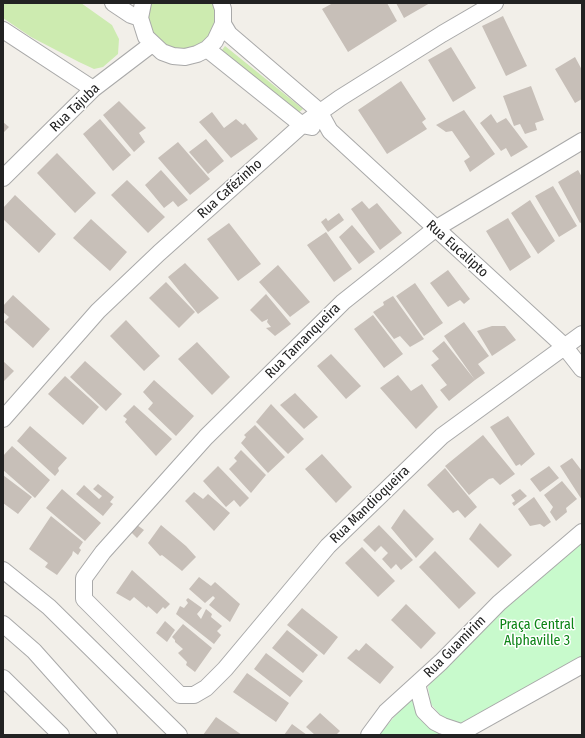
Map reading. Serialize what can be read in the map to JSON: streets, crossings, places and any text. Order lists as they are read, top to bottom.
{
  "streets": {
    "street": [
      "Rua Tajuba",
      "Rua Cafézinho",
      "Rua Eucalipto",
      "Rua Tamanqueira",
      "Rua Mandioqueira",
      "Rua Guamirim"
    ]
  },
  "crossings": [
    ["Rua Cafézinho", "Rua Eucalipto"],
    ["Rua Eucalipto", "Rua Tamanqueira"],
    ["Rua Eucalipto", "Rua Mandioqueira"],
    ["Rua Tamanqueira", "Rua Mandioqueira"]
  ],
  "parks": ["Praça Central Alphaville 3"]
}
